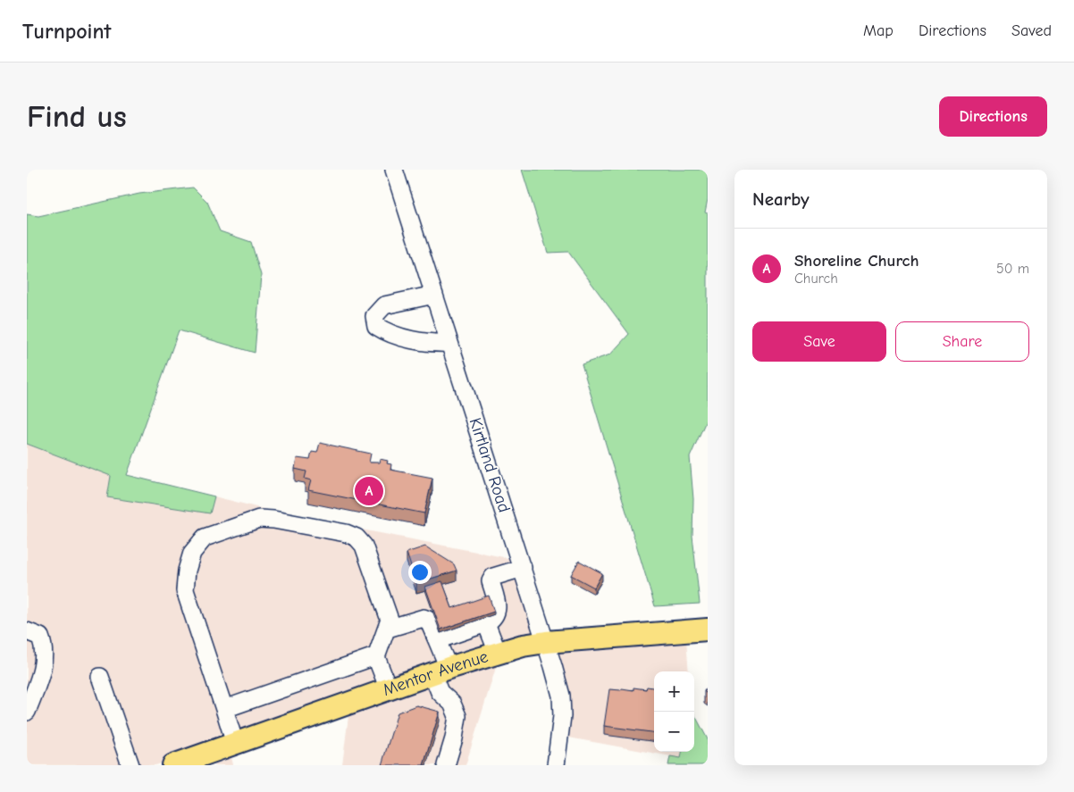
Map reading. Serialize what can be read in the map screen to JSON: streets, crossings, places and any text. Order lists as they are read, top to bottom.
{
  "streets": {
    "main road": ["Mentor Avenue"],
    "street": ["Kirtland Road"]
  },
  "crossings": [
    ["Kirtland Road", "Mentor Avenue"]
  ],
  "page": {
    "header": "Turnpoint",
    "nav": ["Map", "Directions", "Saved"],
    "buttons": [
      "Directions",
      ["Save", "Share"]
    ],
    "title": "Find us",
    "heading": "Nearby",
    "list": [
      {
        "mark": "A",
        "name": "Shoreline Church",
        "note": "Church",
        "value": "50 m"
      }
    ],
    "pins": "A",
    "map_buttons": ["+", "−"]
  }
}
